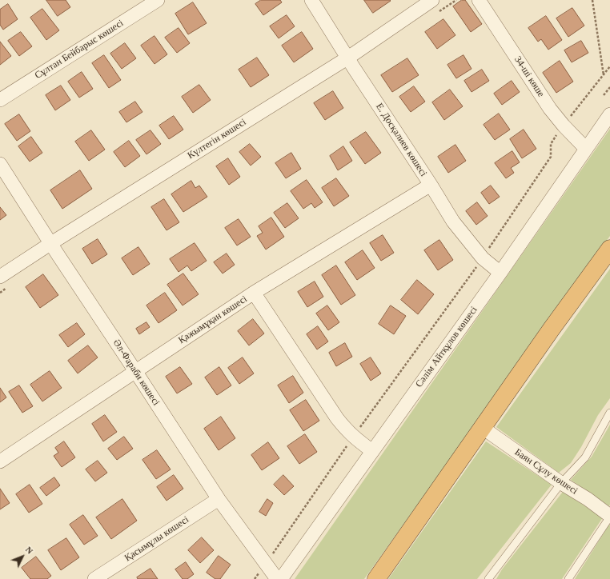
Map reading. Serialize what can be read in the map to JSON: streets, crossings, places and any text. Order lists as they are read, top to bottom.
{
  "streets": {
    "street": [
      "Сұлтан Бейбарыс көшесі",
      "34-ші көше",
      "Күлтегін көшесі",
      "Е. Досқалиев көшесі",
      "Қажымұқан көшесі",
      "Сәлім Айтқұлов көшесі",
      "Әл-Фараби көшесі",
      "Баян Сұлу көшесі",
      "Қасымұлы көшесі"
    ]
  },
  "crossings": [
    ["34-ші көше", "Сәлім Айтқұлов көшесі"],
    ["Күлтегін көшесі", "Е. Досқалиев көшесі"],
    ["Күлтегін көшесі", "Әл-Фараби көшесі"],
    ["Е. Досқалиев көшесі", "Қажымұқан көшесі"],
    ["Е. Досқалиев көшесі", "Сәлім Айтқұлов көшесі"],
    ["Қажымұқан көшесі", "Әл-Фараби көшесі"],
    ["Әл-Фараби көшесі", "Қасымұлы көшесі"]
  ],
  "north": "top right"
}
